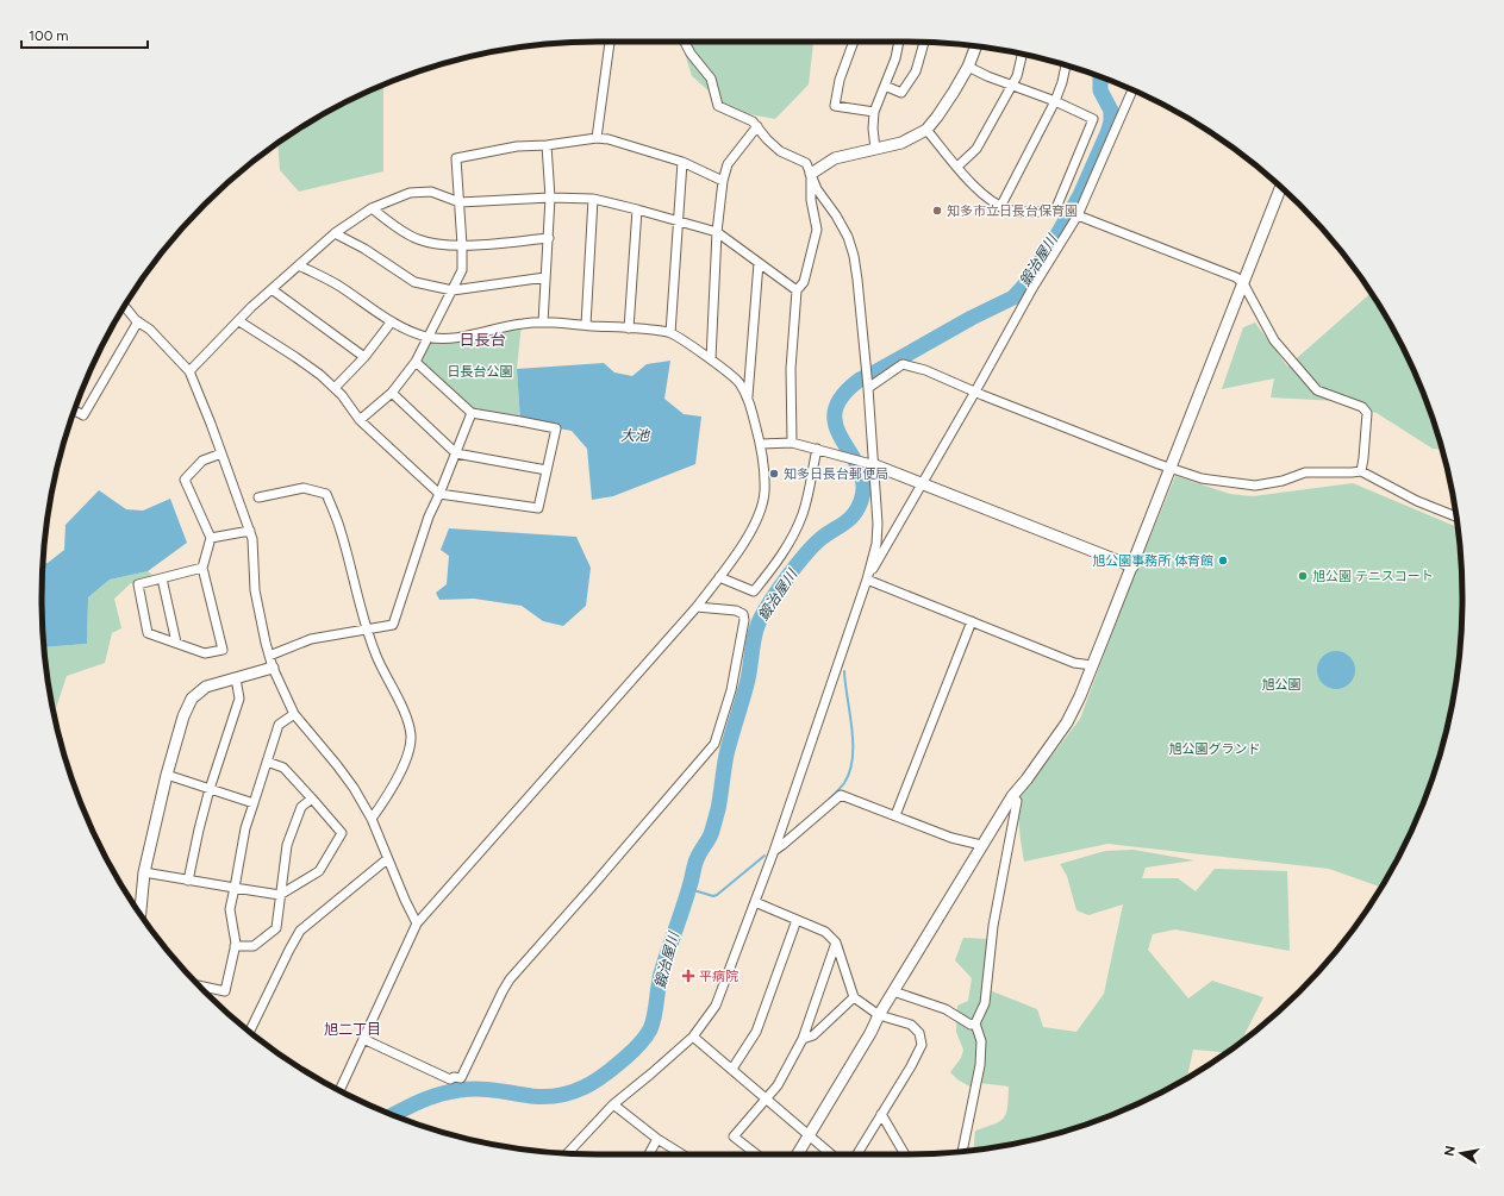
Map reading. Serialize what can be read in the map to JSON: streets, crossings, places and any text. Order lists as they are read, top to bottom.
{
  "districts": ["日長台", "旭二丁目"],
  "water": ["鍛治屋川", "大池"],
  "parks": ["日長台公園", "旭公園", "旭公園グランド"],
  "places": {
    "other": [
      "知多市立日長台保育園",
      "知多日長台郵便局",
      "旭公園事務所 体育館",
      "旭公園 テニスコート"
    ],
    "health": ["平病院"]
  },
  "scale_bar": "100 m",
  "north": "left"
}
